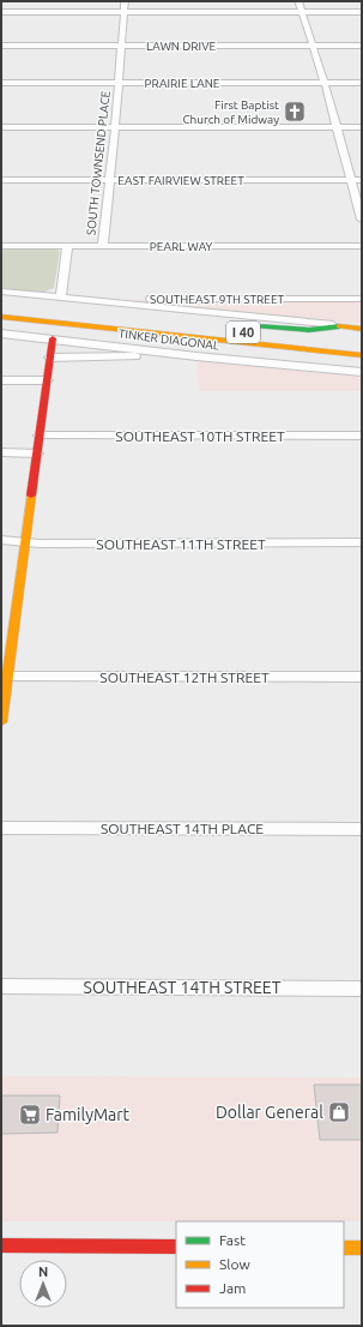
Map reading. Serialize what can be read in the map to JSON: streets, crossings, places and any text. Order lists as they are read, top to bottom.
{
  "streets": {
    "main road": ["I 40", "TINKER DIAGONAL"],
    "street": [
      "LAWN DRIVE",
      "PRAIRIE LANE",
      "SOUTH TOWNSEND PLACE",
      "EAST FAIRVIEW STREET",
      "PEARL WAY",
      "SOUTHEAST 9TH STREET",
      "SOUTHEAST 10TH STREET",
      "SOUTHEAST 11TH STREET",
      "SOUTHEAST 12TH STREET",
      "SOUTHEAST 14TH PLACE",
      "SOUTHEAST 14TH STREET"
    ]
  },
  "crossings": [
    ["LAWN DRIVE", "SOUTH TOWNSEND PLACE"],
    ["PRAIRIE LANE", "SOUTH TOWNSEND PLACE"],
    ["SOUTH TOWNSEND PLACE", "EAST FAIRVIEW STREET"],
    ["SOUTH TOWNSEND PLACE", "PEARL WAY"]
  ],
  "places": {
    "church": ["First Baptist Church of Midway"],
    "shop": ["Dollar General"],
    "supermarket": ["FamilyMart"]
  },
  "legend": ["Fast", "Slow", "Jam"],
  "north": "top"
}
